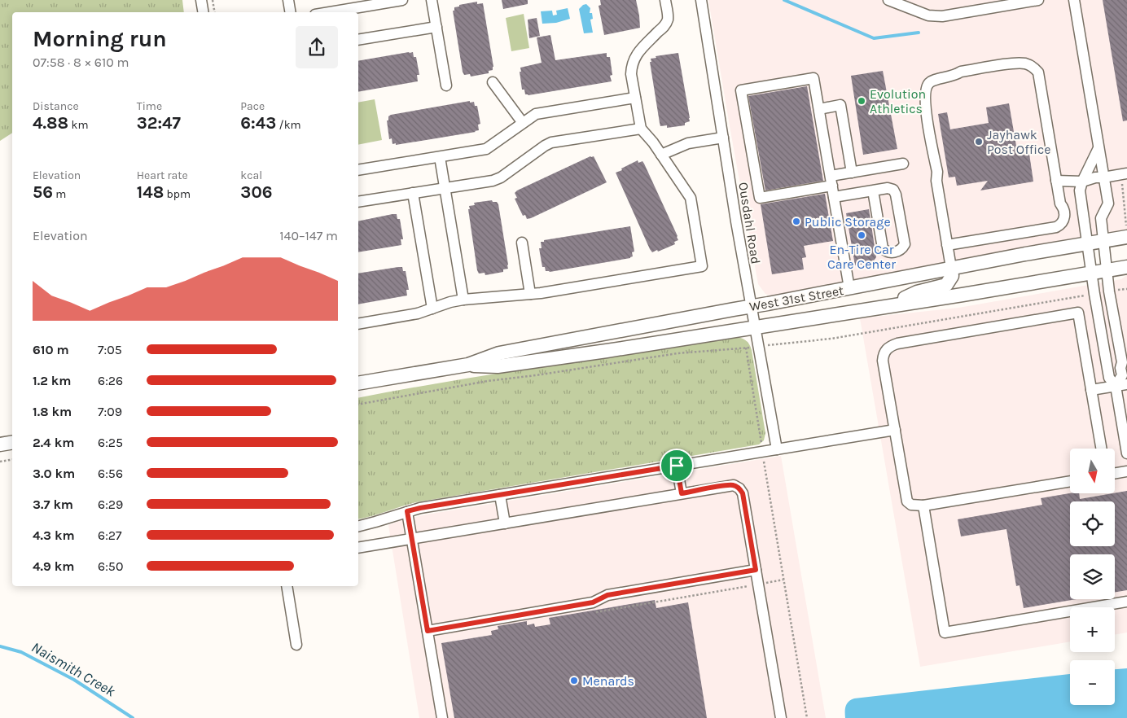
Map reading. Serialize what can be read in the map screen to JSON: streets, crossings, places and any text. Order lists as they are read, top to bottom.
{
  "streets": {
    "main road": ["West 31st Street"],
    "street": ["Ousdahl Road"]
  },
  "crossings": [
    ["Ousdahl Road", "West 31st Street"]
  ],
  "water": ["Naismith Creek"],
  "places": [
    "Evolution Athletics",
    "Jayhawk Post Office",
    "Public Storage",
    "En-Tire Car Care Center",
    "Menards"
  ],
  "north": "bottom",
  "page": {
    "heading": ["Morning run", "07:58 · 8 × 610 m"],
    "stats": [
      ["Distance", "4.88 km"],
      ["Time", "32:47"],
      ["Pace", "6:43 /km"],
      ["Elevation", "56 m"],
      ["Heart rate", "148 bpm"],
      ["kcal", "306"]
    ],
    "chart": ["Elevation", "140–147 m"],
    "list": [
      {
        "name": "610 m",
        "note": "7:05"
      },
      {
        "name": "1.2 km",
        "note": "6:26"
      },
      {
        "name": "1.8 km",
        "note": "7:09"
      },
      {
        "name": "2.4 km",
        "note": "6:25"
      },
      {
        "name": "3.0 km",
        "note": "6:56"
      },
      {
        "name": "3.7 km",
        "note": "6:29"
      },
      {
        "name": "4.3 km",
        "note": "6:27"
      },
      {
        "name": "4.9 km",
        "note": "6:50"
      }
    ],
    "map_buttons": ["+", "−"]
  }
}
